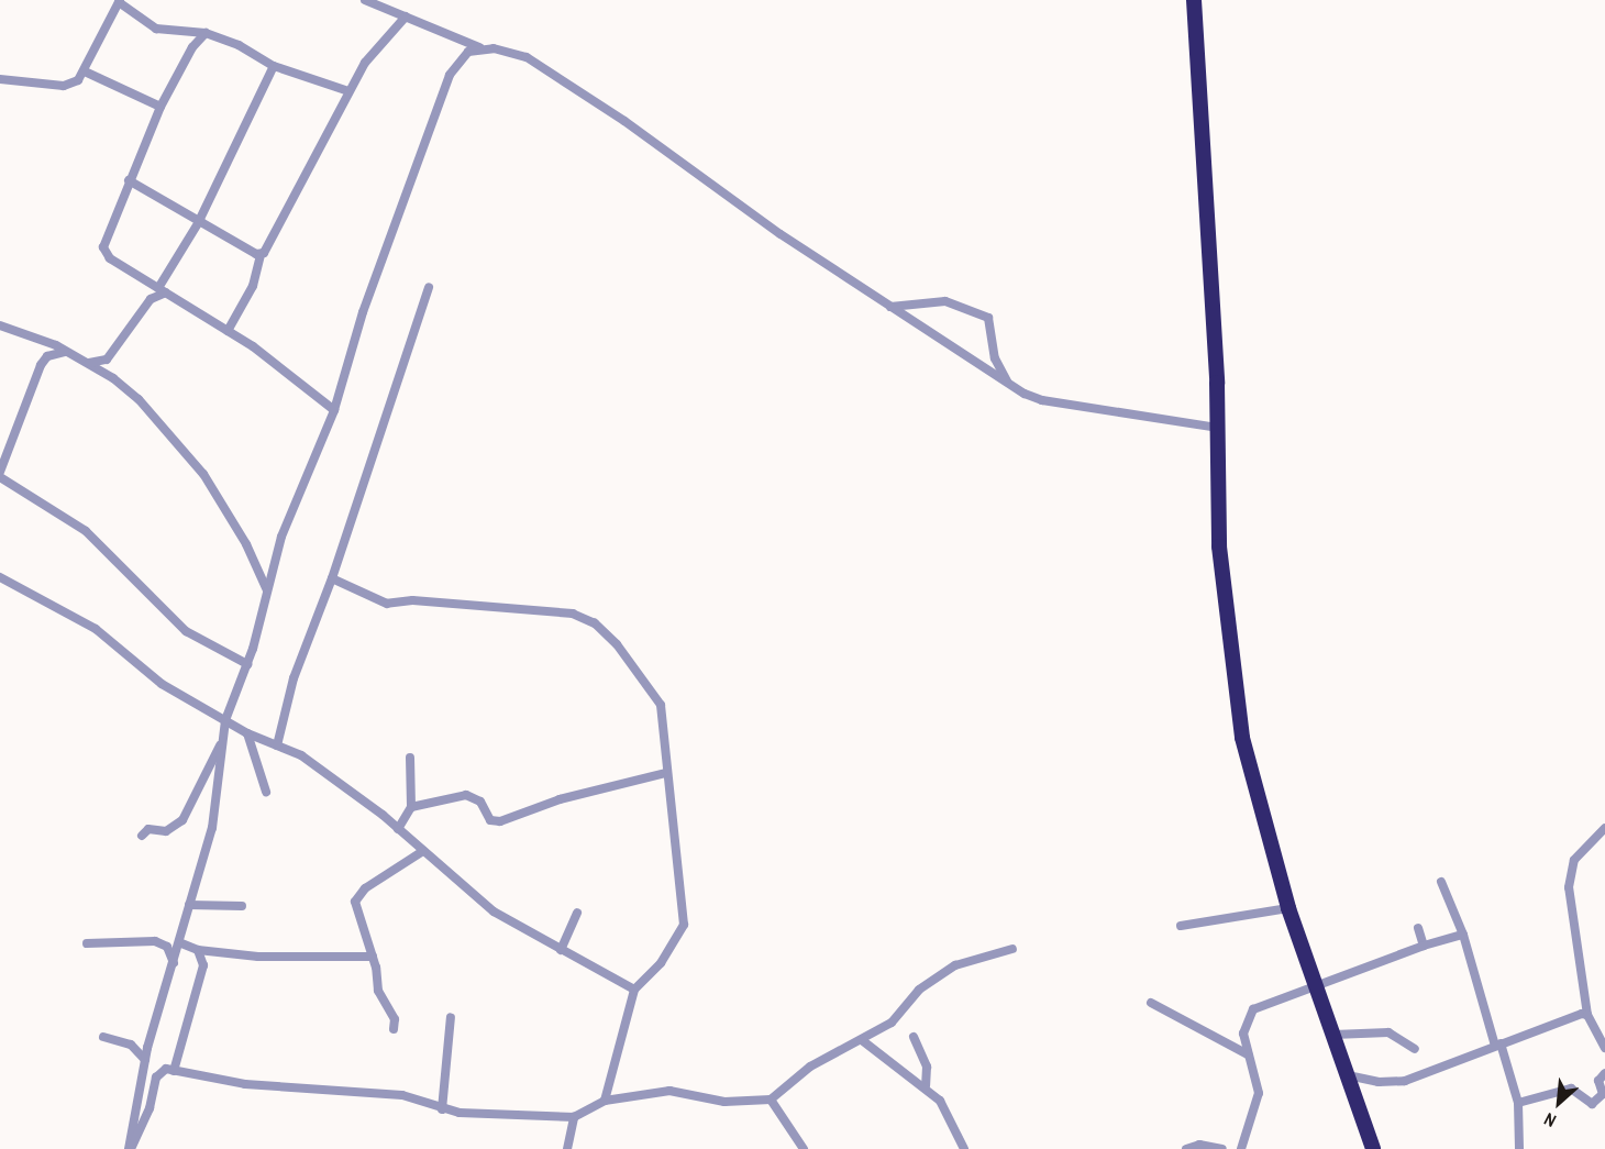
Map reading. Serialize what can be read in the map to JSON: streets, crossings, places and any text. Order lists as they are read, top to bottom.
{
  "north": "bottom left"
}
